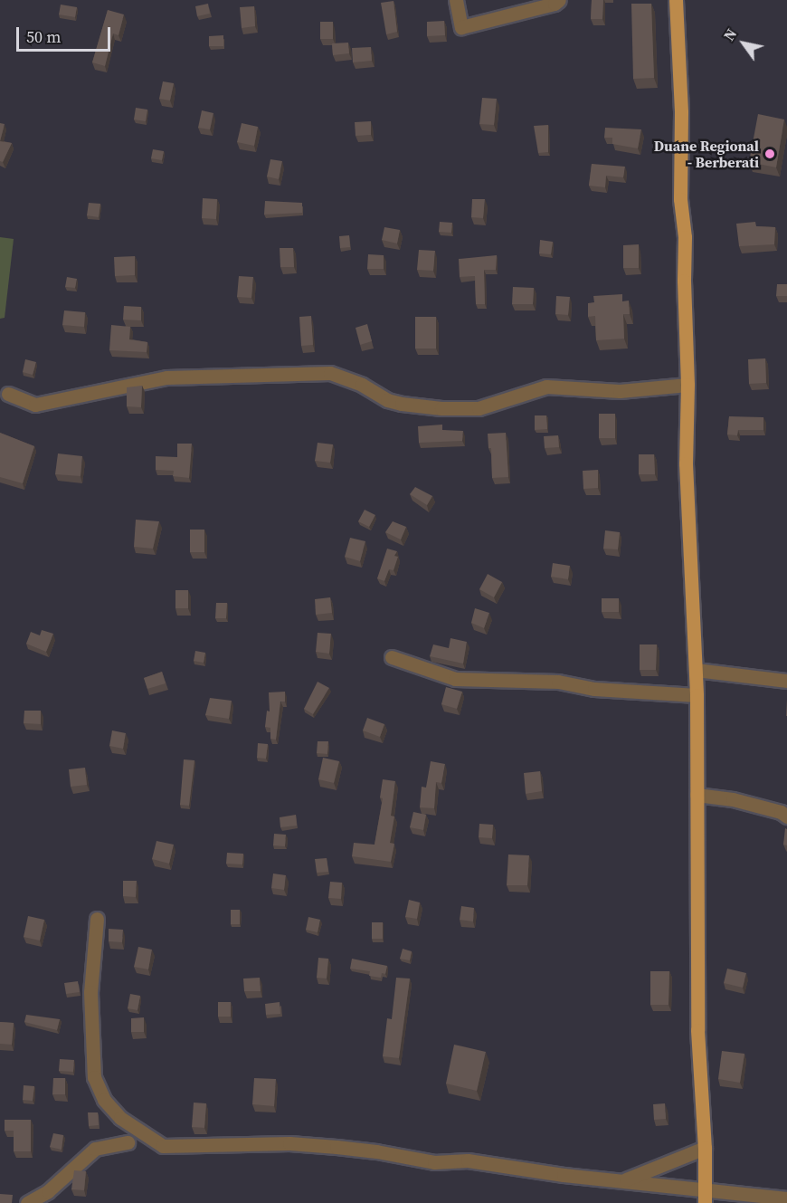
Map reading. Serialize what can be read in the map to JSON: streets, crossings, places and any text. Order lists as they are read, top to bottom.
{
  "places": ["Duane Regional - Berberati"],
  "scale_bar": "50 m",
  "north": "top left"
}
